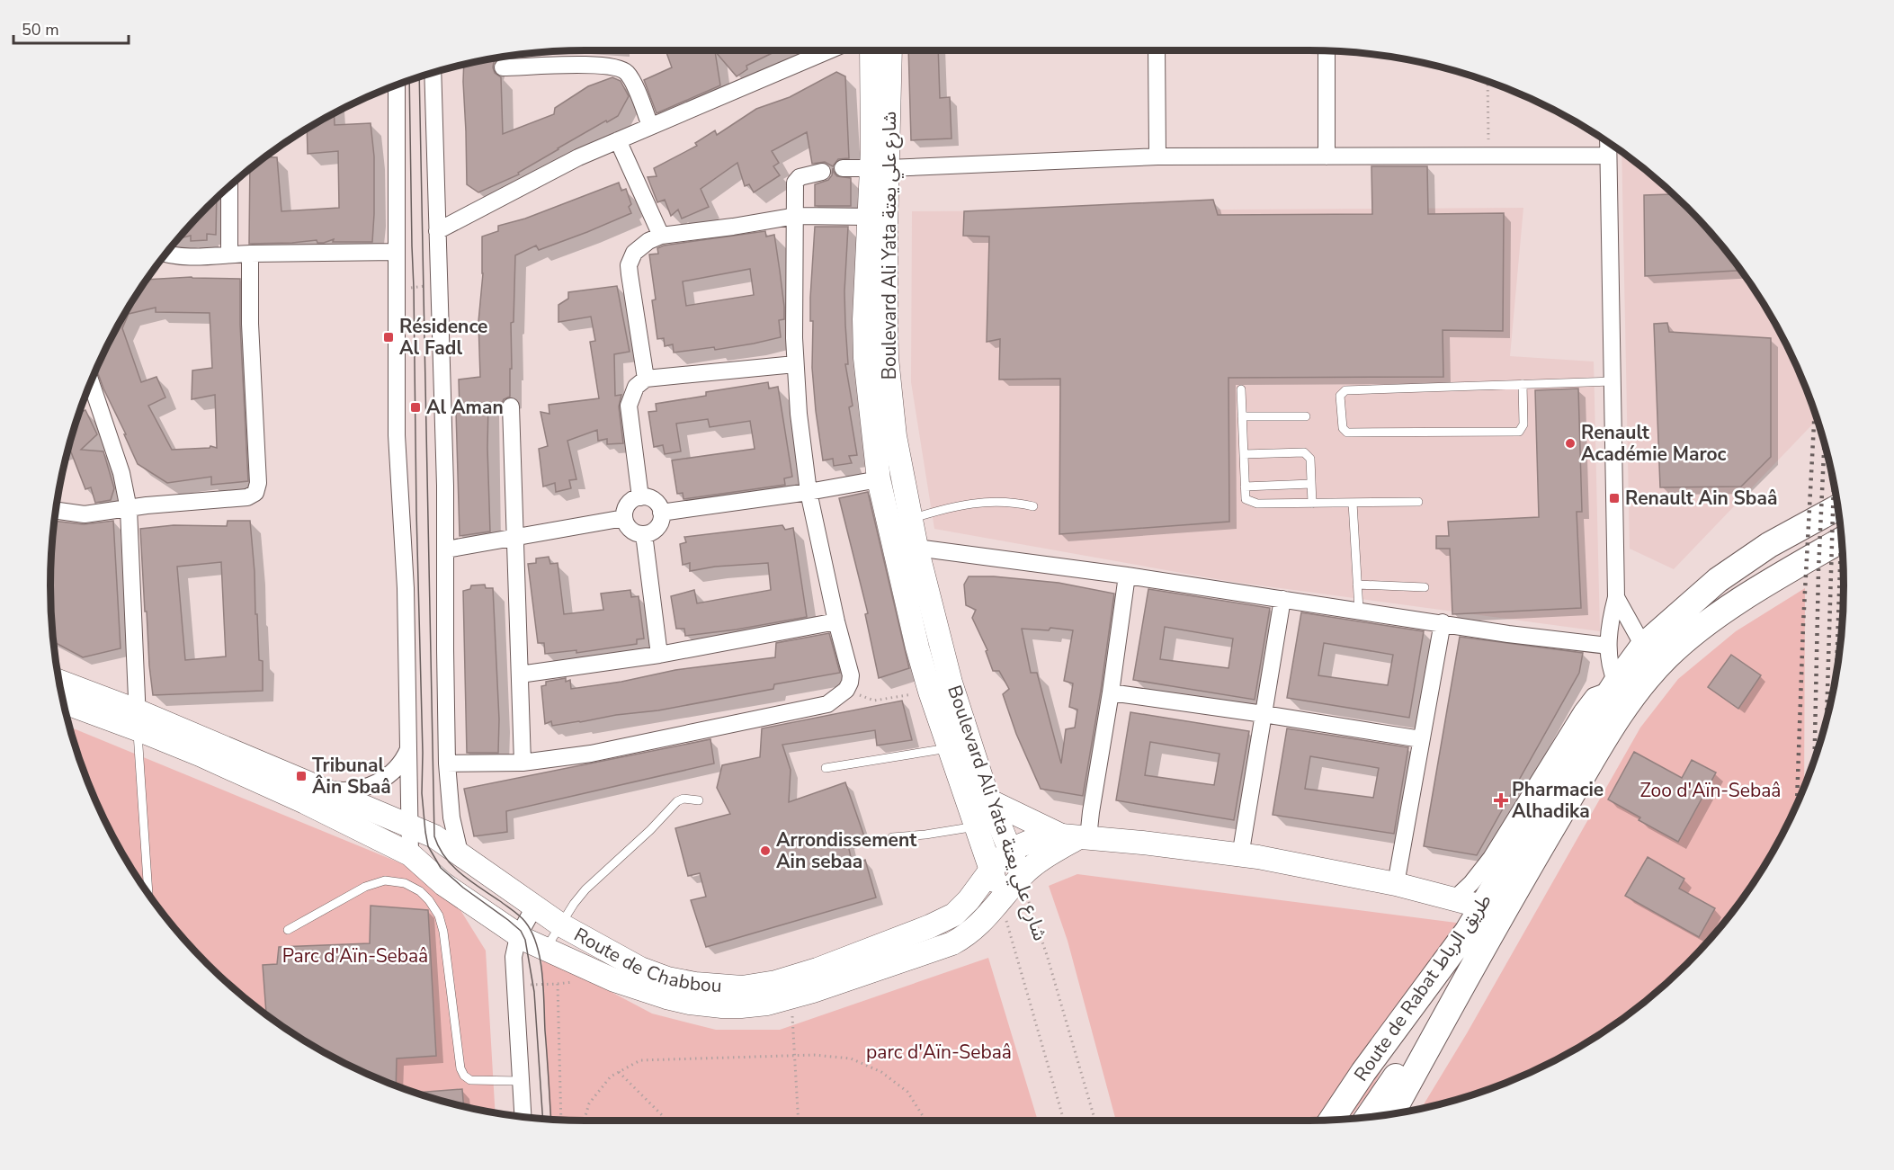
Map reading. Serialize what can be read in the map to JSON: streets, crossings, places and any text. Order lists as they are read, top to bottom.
{
  "streets": {
    "main road": ["Route de Rabat طريق الرباط"],
    "street": ["Boulevard Ali Yata شارع علي يعتة", "Route de Chabbou"]
  },
  "crossings": [
    ["Boulevard Ali Yata شارع علي يعتة", "Route de Chabbou"]
  ],
  "parks": ["Zoo d'Aïn-Sebaâ", "Parc d'Aïn-Sebaâ", "parc d'Aïn-Sebaâ"],
  "places": {
    "transit": [
      "Résidence Al Fadl",
      "Al Aman",
      "Renault Ain Sbaâ",
      "Tribunal Âin Sbaâ"
    ],
    "other": ["Renault Académie Maroc", "Arrondissement Ain sebaa"],
    "health": ["Pharmacie Alhadika"]
  },
  "scale_bar": "50 m"
}
